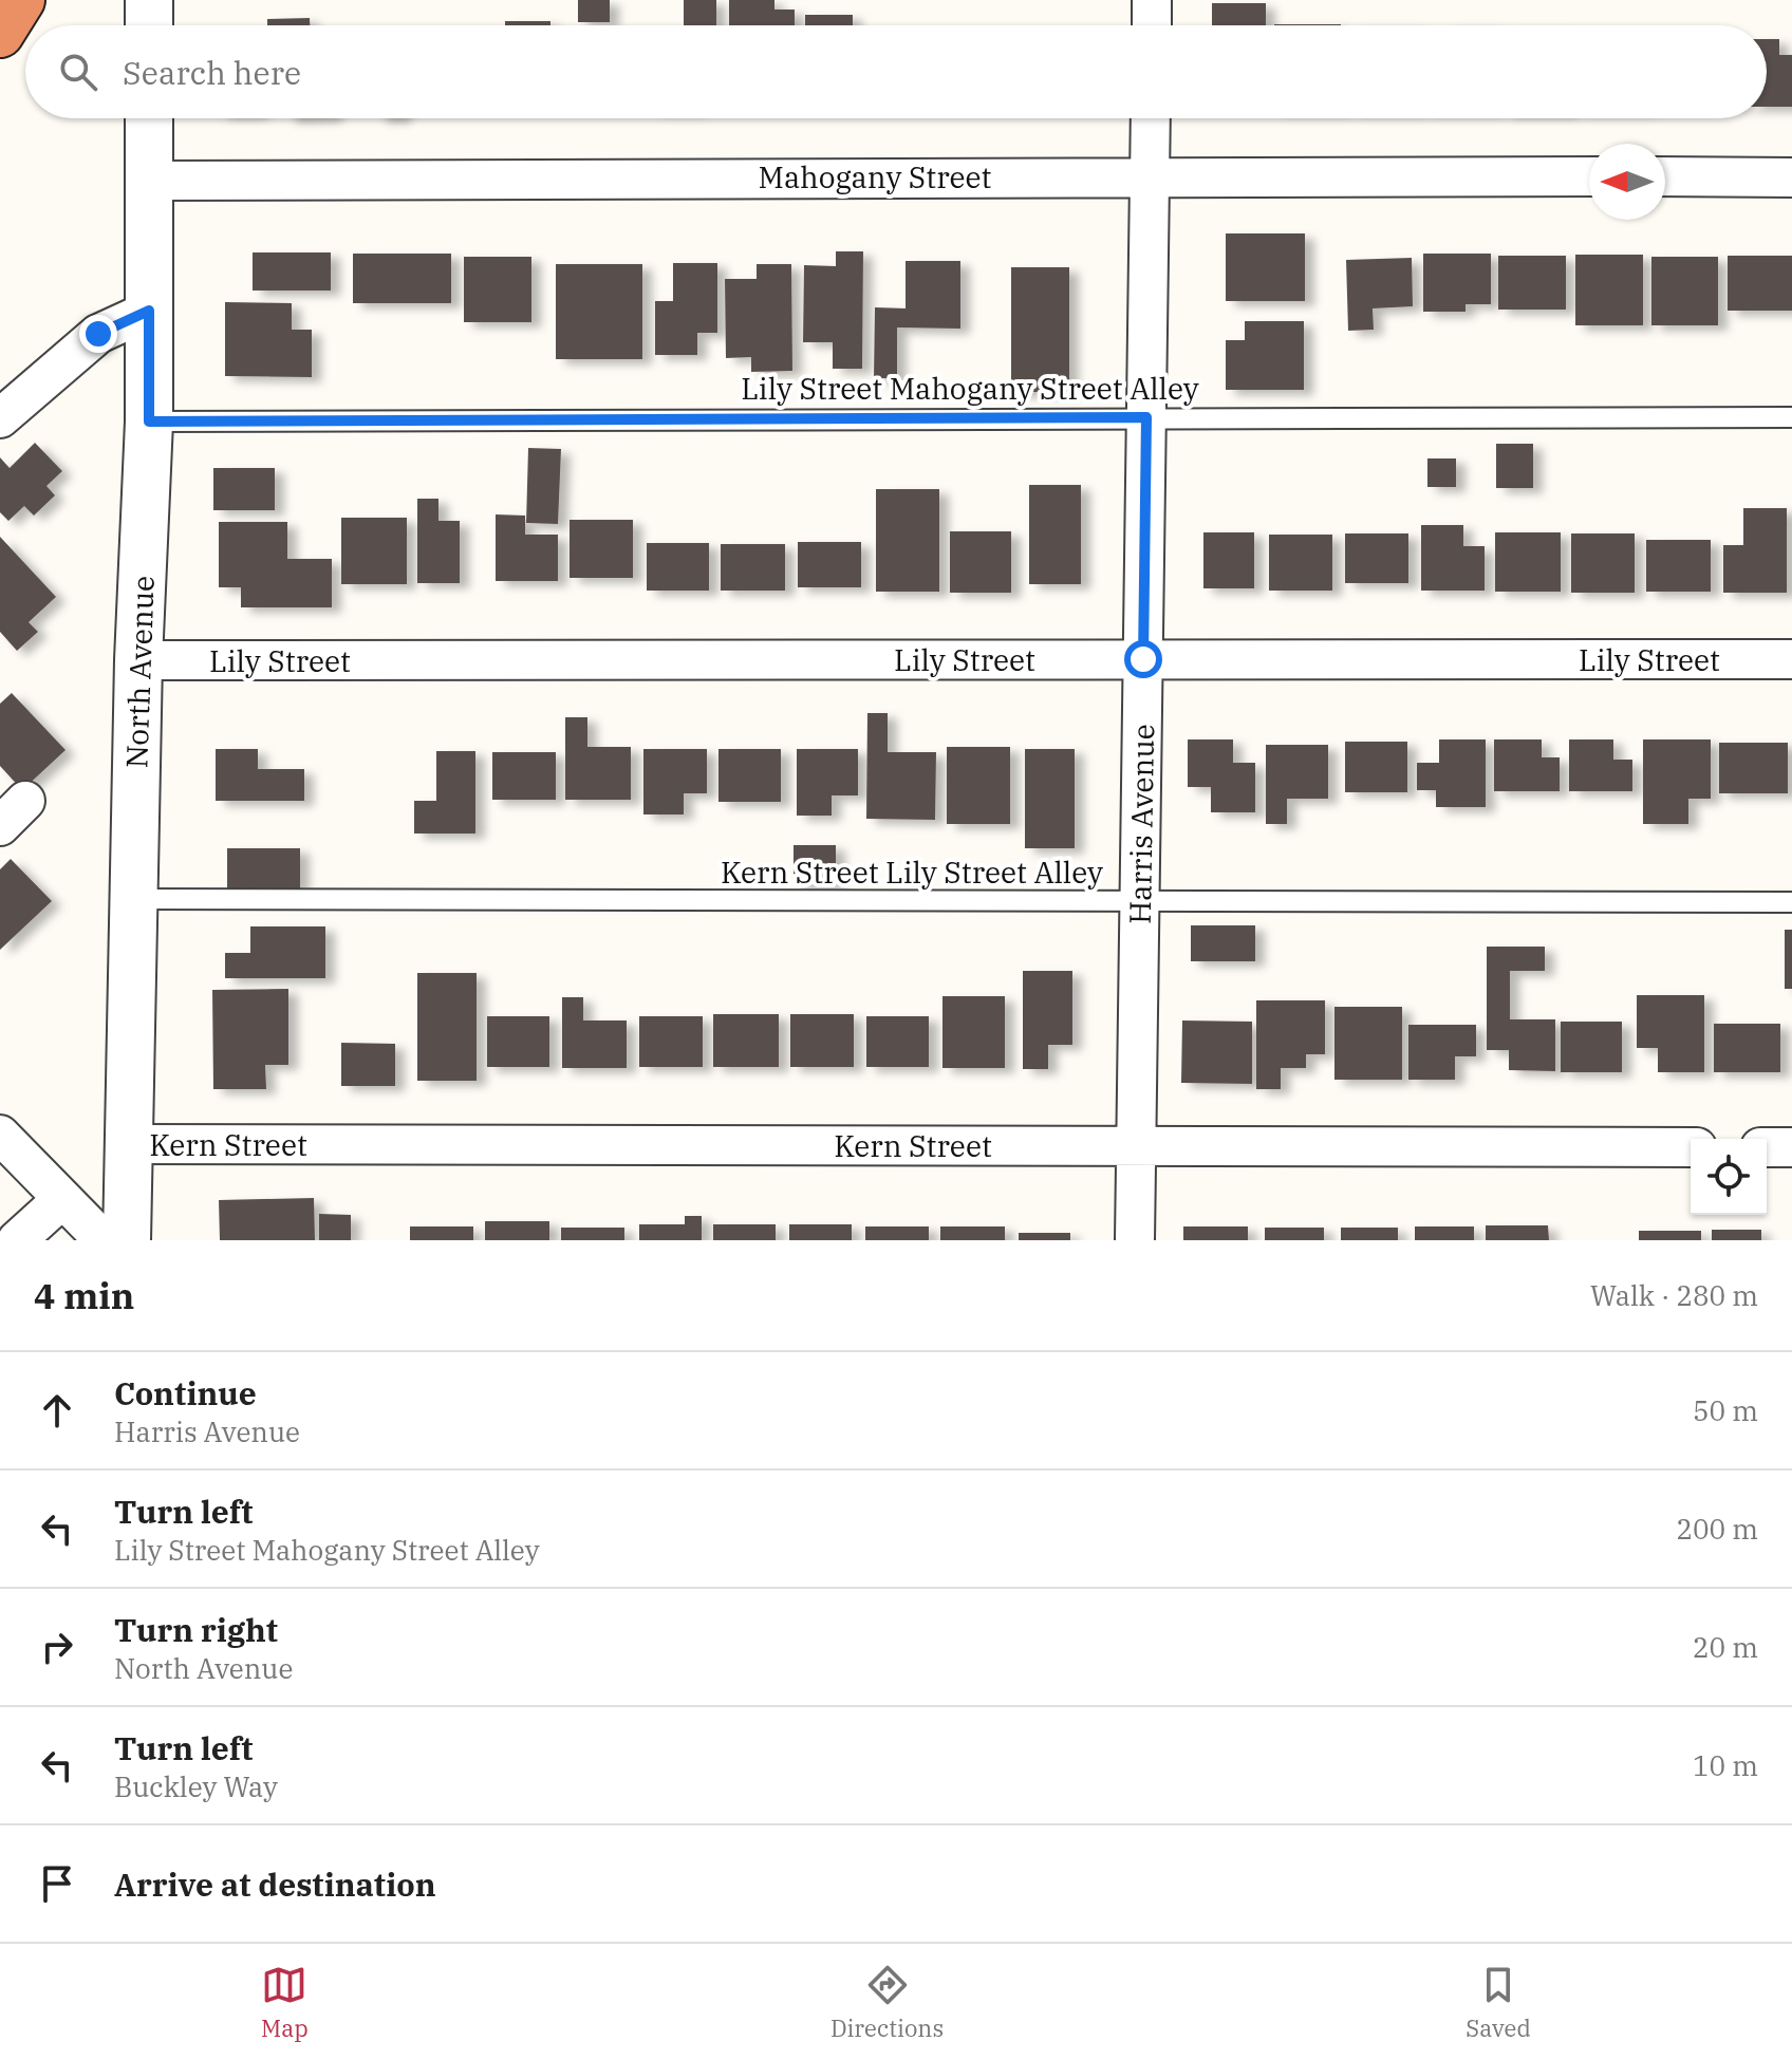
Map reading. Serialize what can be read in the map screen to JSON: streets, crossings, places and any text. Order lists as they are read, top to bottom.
{
  "streets": {
    "street": [
      "Mahogany Street",
      "Lily Street",
      "North Avenue",
      "Harris Avenue",
      "Kern Street"
    ],
    "lane": ["Lily Street Mahogany Street Alley", "Kern Street Lily Street Alley"]
  },
  "crossings": [
    ["Mahogany Street", "North Avenue"],
    ["Mahogany Street", "Harris Avenue"],
    ["Lily Street Mahogany Street Alley", "North Avenue"],
    ["Lily Street Mahogany Street Alley", "Harris Avenue"],
    ["Lily Street", "North Avenue"],
    ["Lily Street", "Harris Avenue"],
    ["North Avenue", "Kern Street Lily Street Alley"],
    ["North Avenue", "Kern Street"],
    ["Harris Avenue", "Kern Street Lily Street Alley"],
    ["Harris Avenue", "Kern Street"]
  ],
  "north": "left",
  "page": {
    "search": "Search here",
    "heading": ["4 min", "Walk · 280 m"],
    "list": [
      ["Continue", "Harris Avenue", "50 m"],
      ["Turn left", "Lily Street Mahogany Street Alley", "200 m"],
      ["Turn right", "North Avenue", "20 m"],
      ["Turn left", "Buckley Way", "10 m"],
      "Arrive at destination"
    ],
    "nav": ["Map", "Directions", "Saved"]
  }
}
